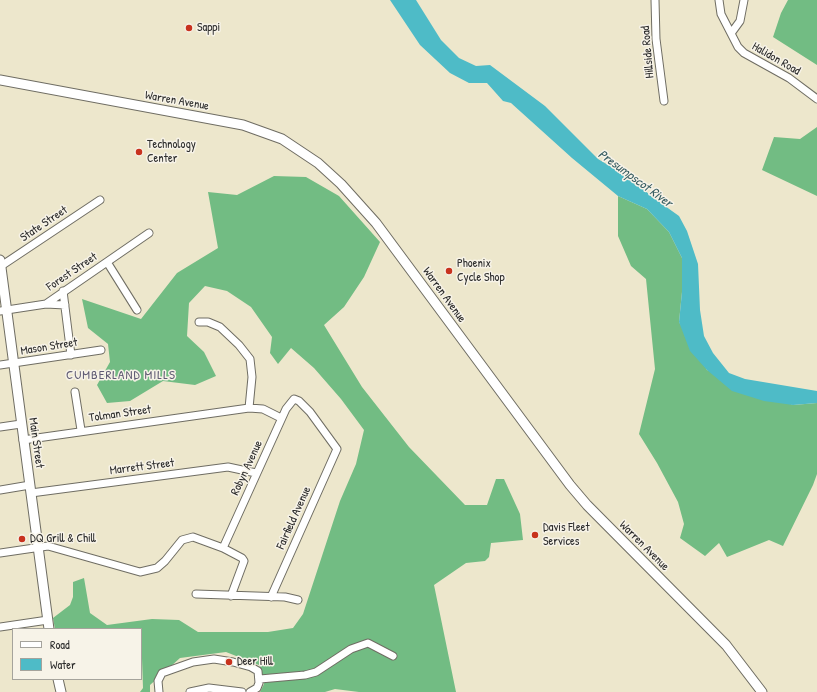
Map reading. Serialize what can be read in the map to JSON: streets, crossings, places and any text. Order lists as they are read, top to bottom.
{
  "streets": {
    "main road": ["Warren Avenue", "Main Street"],
    "street": [
      "Hillside Road",
      "Halidon Road",
      "State Street",
      "Forest Street",
      "Mason Street",
      "Tolman Street",
      "Marrett Street",
      "Robyn Avenue",
      "Fairfield Avenue"
    ]
  },
  "crossings": [
    ["State Street", "Main Street"],
    ["Forest Street", "Main Street"],
    ["Mason Street", "Main Street"],
    ["Tolman Street", "Main Street"],
    ["Tolman Street", "Robyn Avenue"],
    ["Main Street", "Marrett Street"],
    ["Marrett Street", "Robyn Avenue"],
    ["Robyn Avenue", "Fairfield Avenue"]
  ],
  "districts": ["CUMBERLAND MILLS"],
  "water": ["Presumpscot River"],
  "places": [
    "Sappi",
    "Technology Center",
    "Phoenix Cycle Shop",
    "Davis Fleet Services",
    "DQ Grill & Chill",
    "Deer Hill"
  ],
  "legend": ["Road", "Water"]
}
